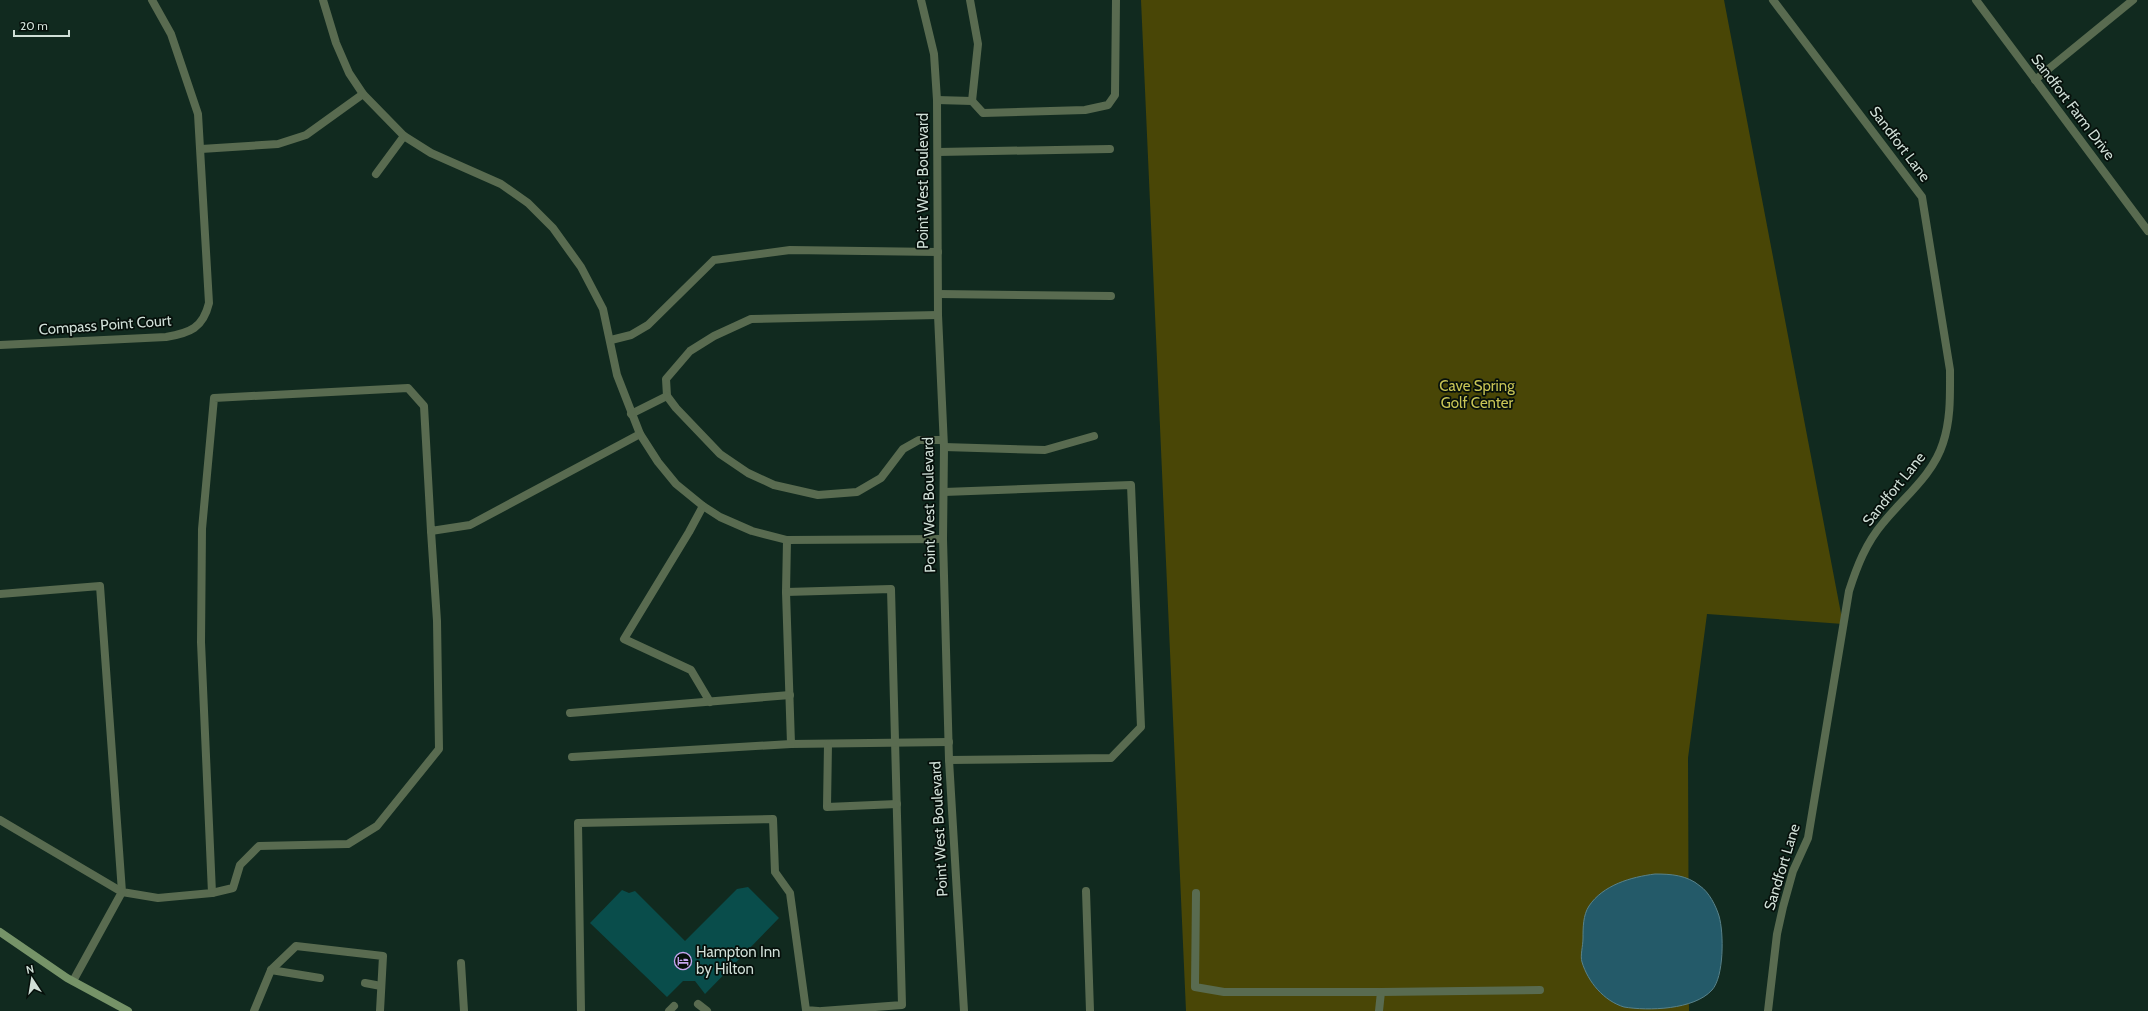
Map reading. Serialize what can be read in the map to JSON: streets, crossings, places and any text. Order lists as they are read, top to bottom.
{
  "streets": {
    "street": [
      "Sandfort Farm Drive",
      "Sandfort Lane",
      "Point West Boulevard",
      "Compass Point Court"
    ]
  },
  "parks": ["Cave Spring Golf Center"],
  "places": {
    "hotel": ["Hampton Inn by Hilton"]
  },
  "scale_bar": "20 m",
  "north": "top"
}
